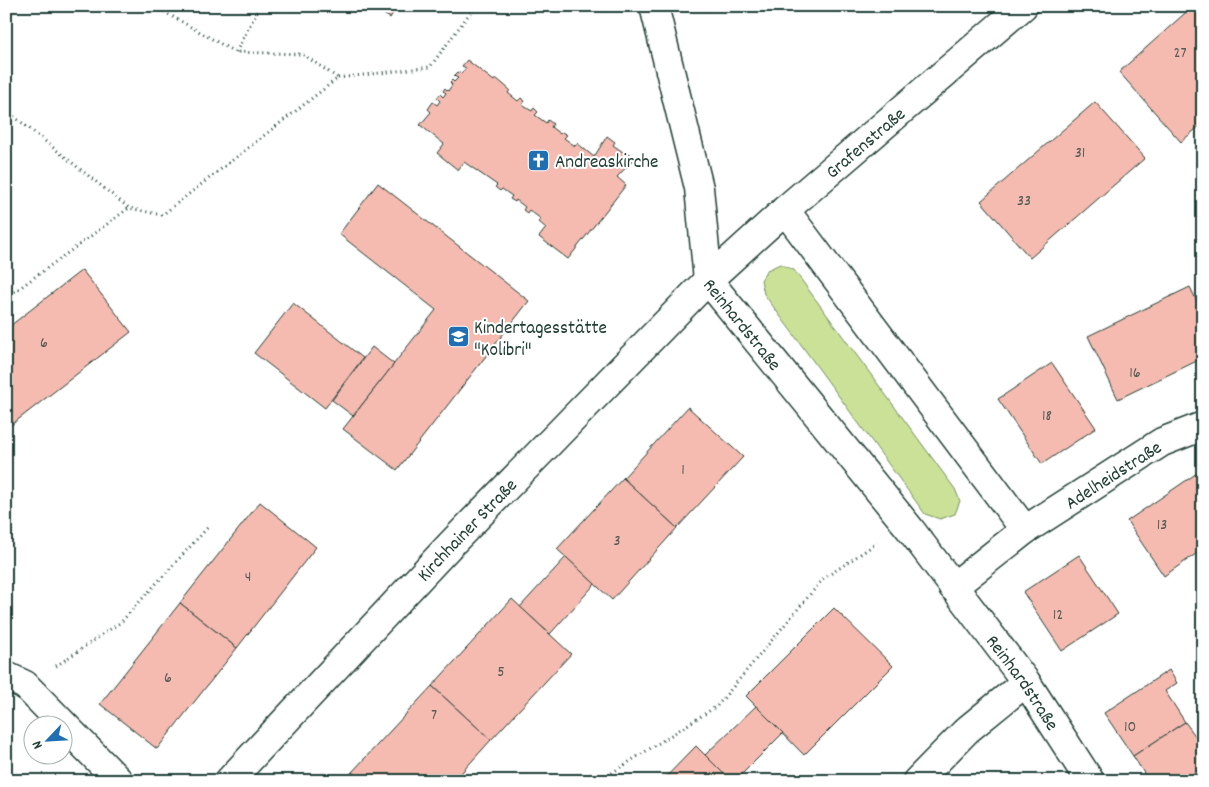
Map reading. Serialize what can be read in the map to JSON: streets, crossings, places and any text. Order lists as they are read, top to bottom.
{
  "streets": {
    "street": [
      "Grafenstraße",
      "Reinhardstraße",
      "Adelheidstraße",
      "Kirchhainer Straße"
    ]
  },
  "crossings": [
    ["Grafenstraße", "Reinhardstraße"],
    ["Grafenstraße", "Kirchhainer Straße"],
    ["Reinhardstraße", "Kirchhainer Straße"]
  ],
  "places": {
    "church": ["Andreaskirche"],
    "school or university": ["Kindertagesstätte \"Kolibri\""]
  },
  "house_numbers": [
    "27",
    "31",
    "33",
    "6",
    "16",
    "18",
    "1",
    "13",
    "3",
    "4",
    "12",
    "5",
    "6",
    "7",
    "10"
  ],
  "north": "bottom left"
}
